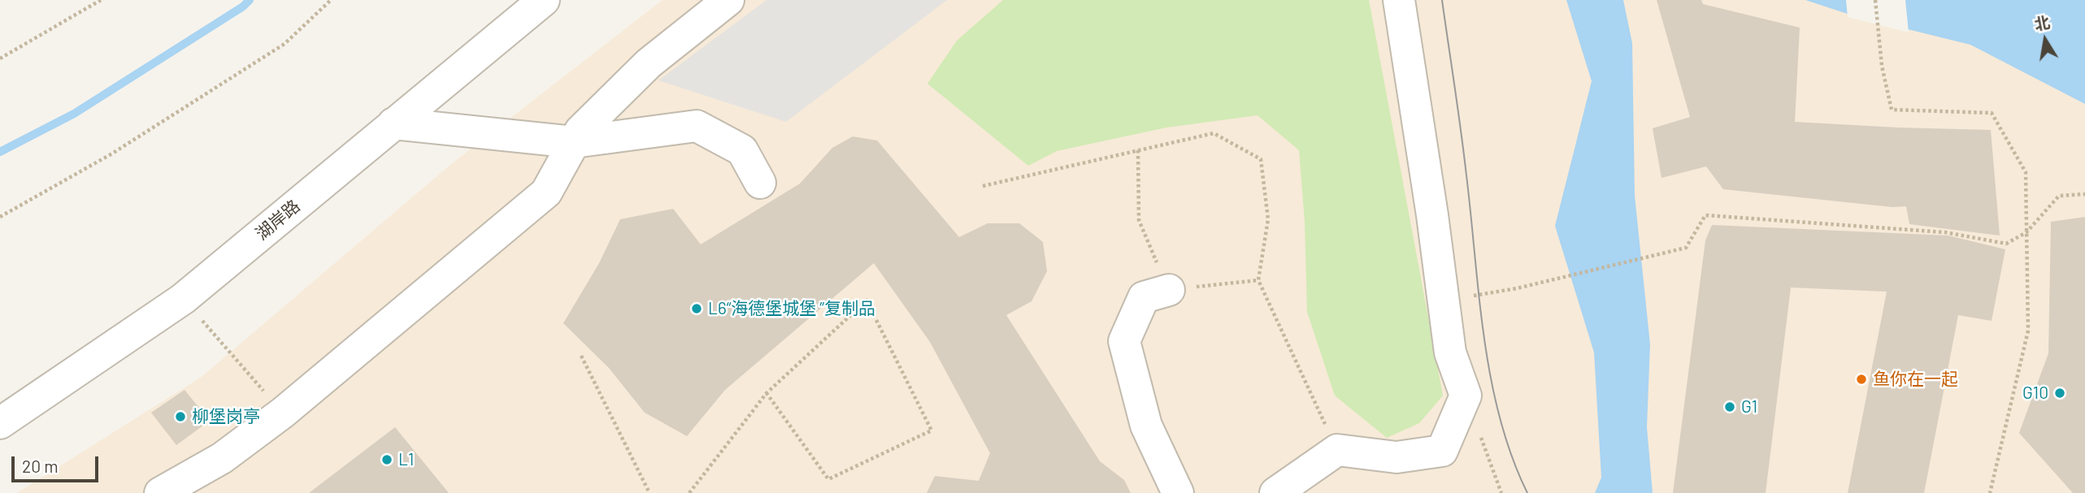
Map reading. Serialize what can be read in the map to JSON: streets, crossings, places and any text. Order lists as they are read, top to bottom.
{
  "streets": {
    "street": ["湖岸路"]
  },
  "places": [
    "L6“海德堡城堡 ”复制品",
    "鱼你在一起",
    "G10",
    "G1",
    "柳堡岗亭",
    "L1"
  ],
  "scale_bar": "20 m",
  "north": "top"
}
